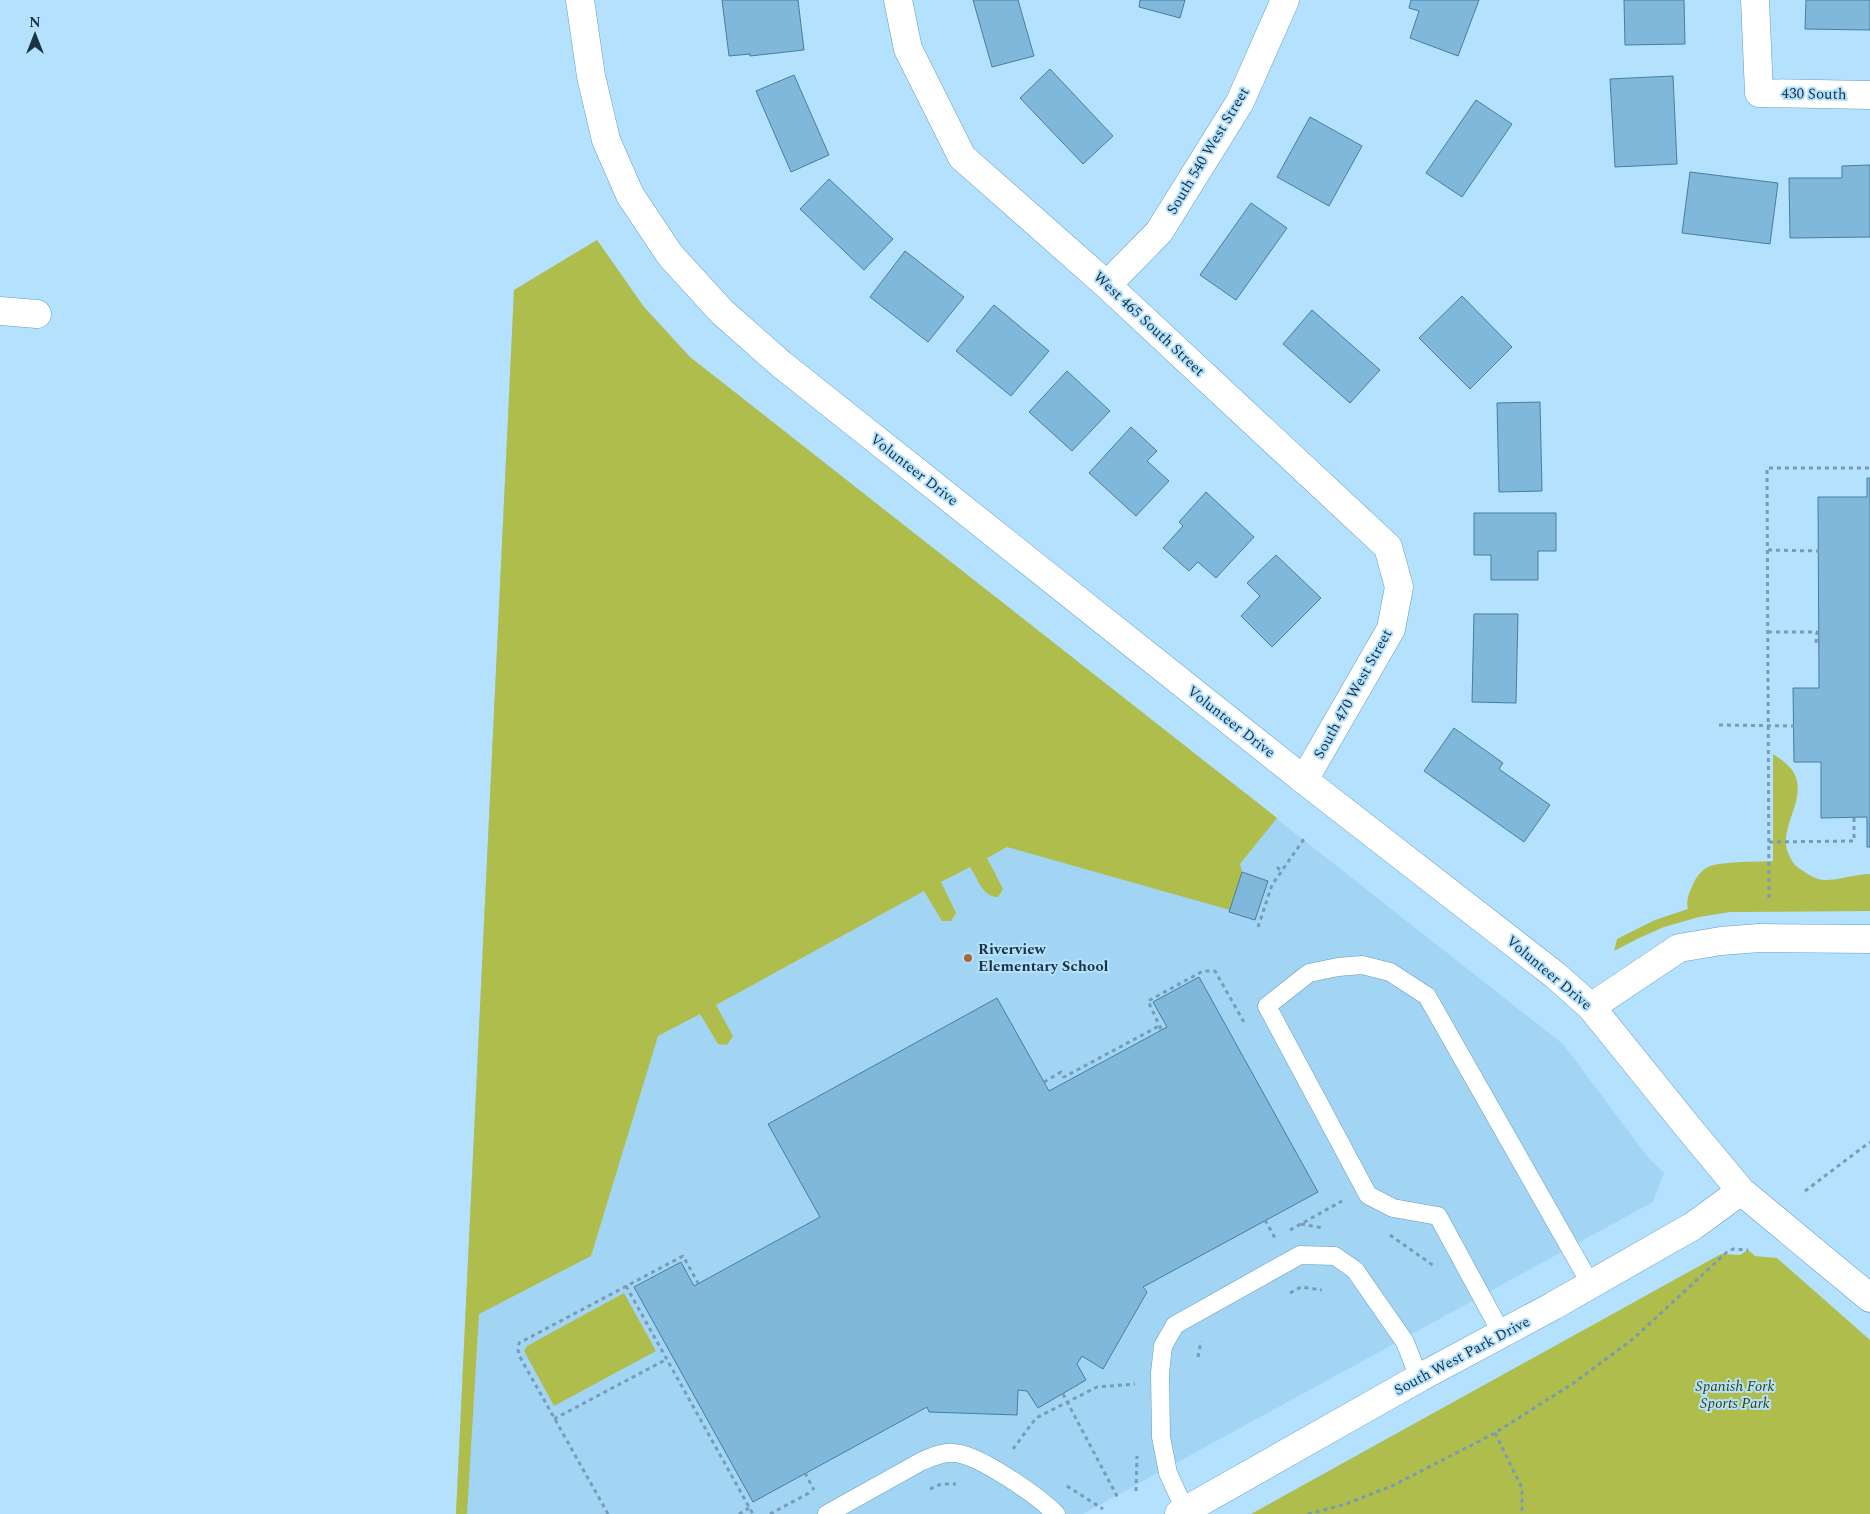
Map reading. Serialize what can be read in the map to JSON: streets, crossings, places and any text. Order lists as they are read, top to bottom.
{
  "streets": {
    "street": [
      "430 South",
      "South 540 West Street",
      "West 465 South Street",
      "Volunteer Drive",
      "South 470 West Street",
      "South West Park Drive"
    ]
  },
  "crossings": [
    ["South 540 West Street", "West 465 South Street"],
    ["West 465 South Street", "South 470 West Street"],
    ["Volunteer Drive", "South 470 West Street"],
    ["Volunteer Drive", "South West Park Drive"]
  ],
  "parks": ["Spanish Fork Sports Park"],
  "places": ["Riverview Elementary School"],
  "north": "top"
}
